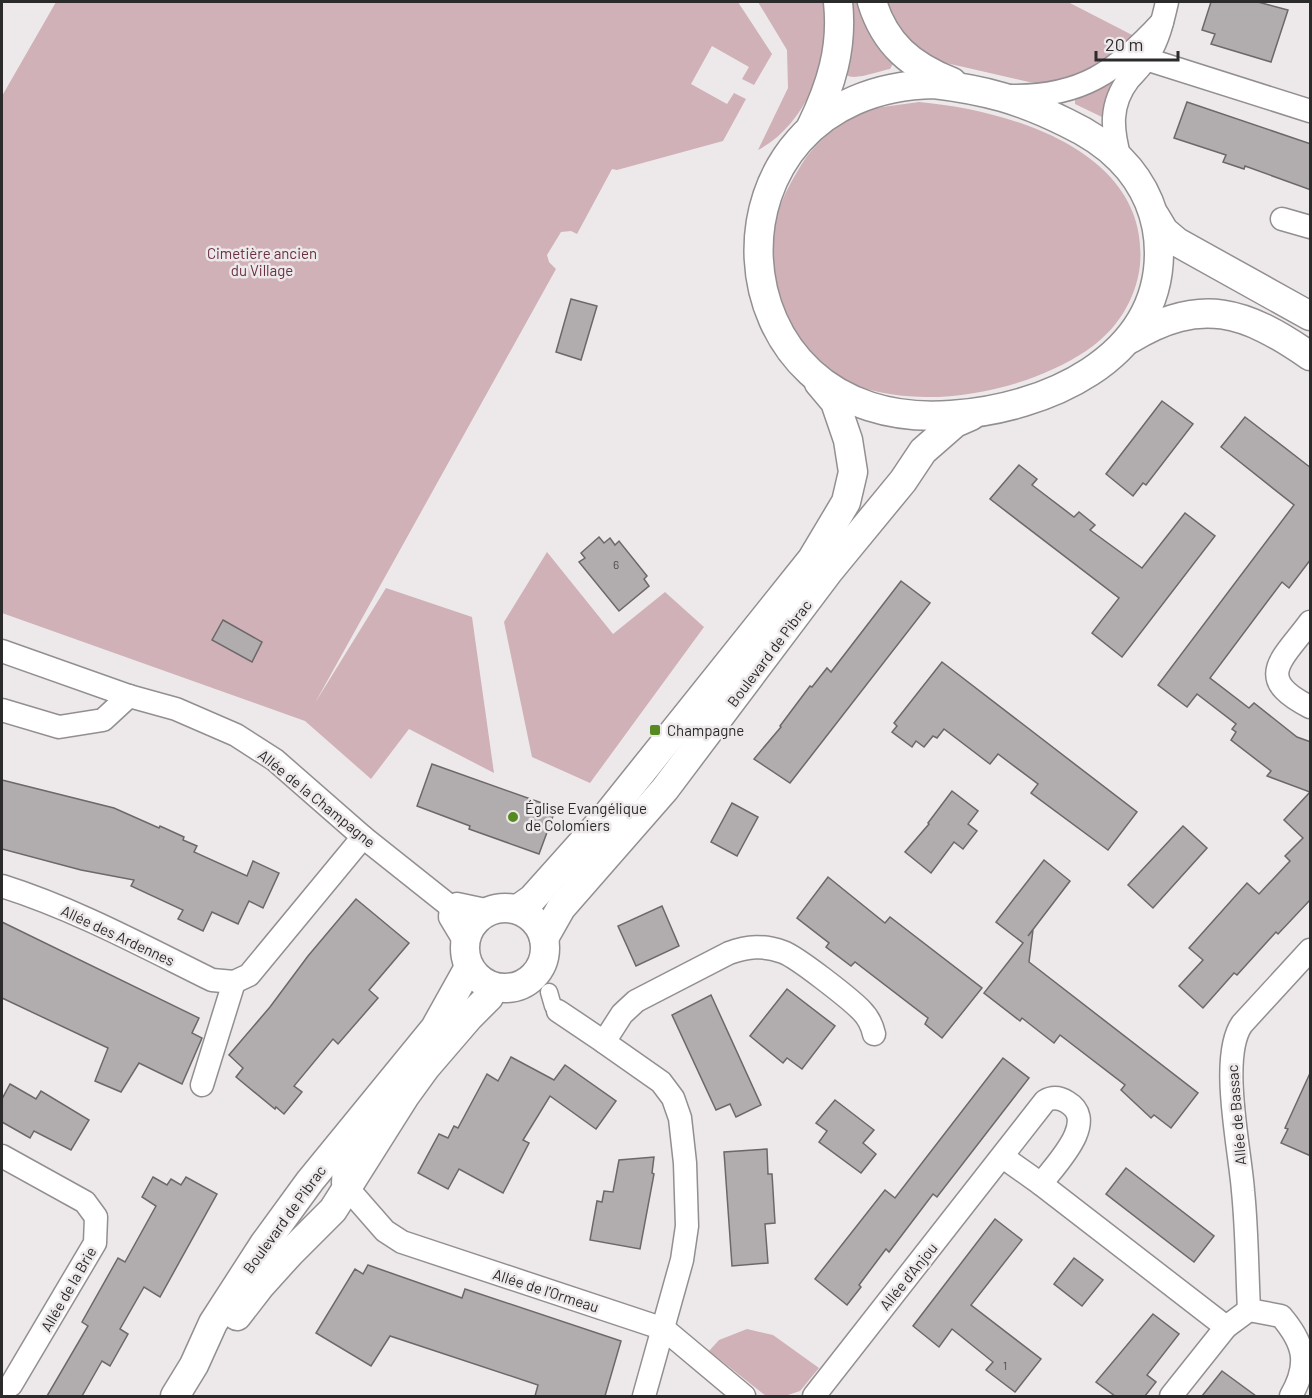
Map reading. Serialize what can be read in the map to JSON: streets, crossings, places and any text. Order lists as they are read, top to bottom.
{
  "streets": {
    "street": [
      "Boulevard de Pibrac",
      "Allée de la Champagne",
      "Allée des Ardennes",
      "Allée de Bassac",
      "Allée d'Anjou",
      "Allée de la Brie",
      "Allée de l'Ormeau"
    ]
  },
  "crossings": [
    ["Boulevard de Pibrac", "Allée de l'Ormeau"]
  ],
  "parks": ["Cimetière ancien du Village"],
  "places": {
    "transit": ["Champagne"],
    "other": ["Église Evangélique de Colomiers"]
  },
  "house_numbers": ["6", "1"],
  "scale_bar": "20 m"
}
